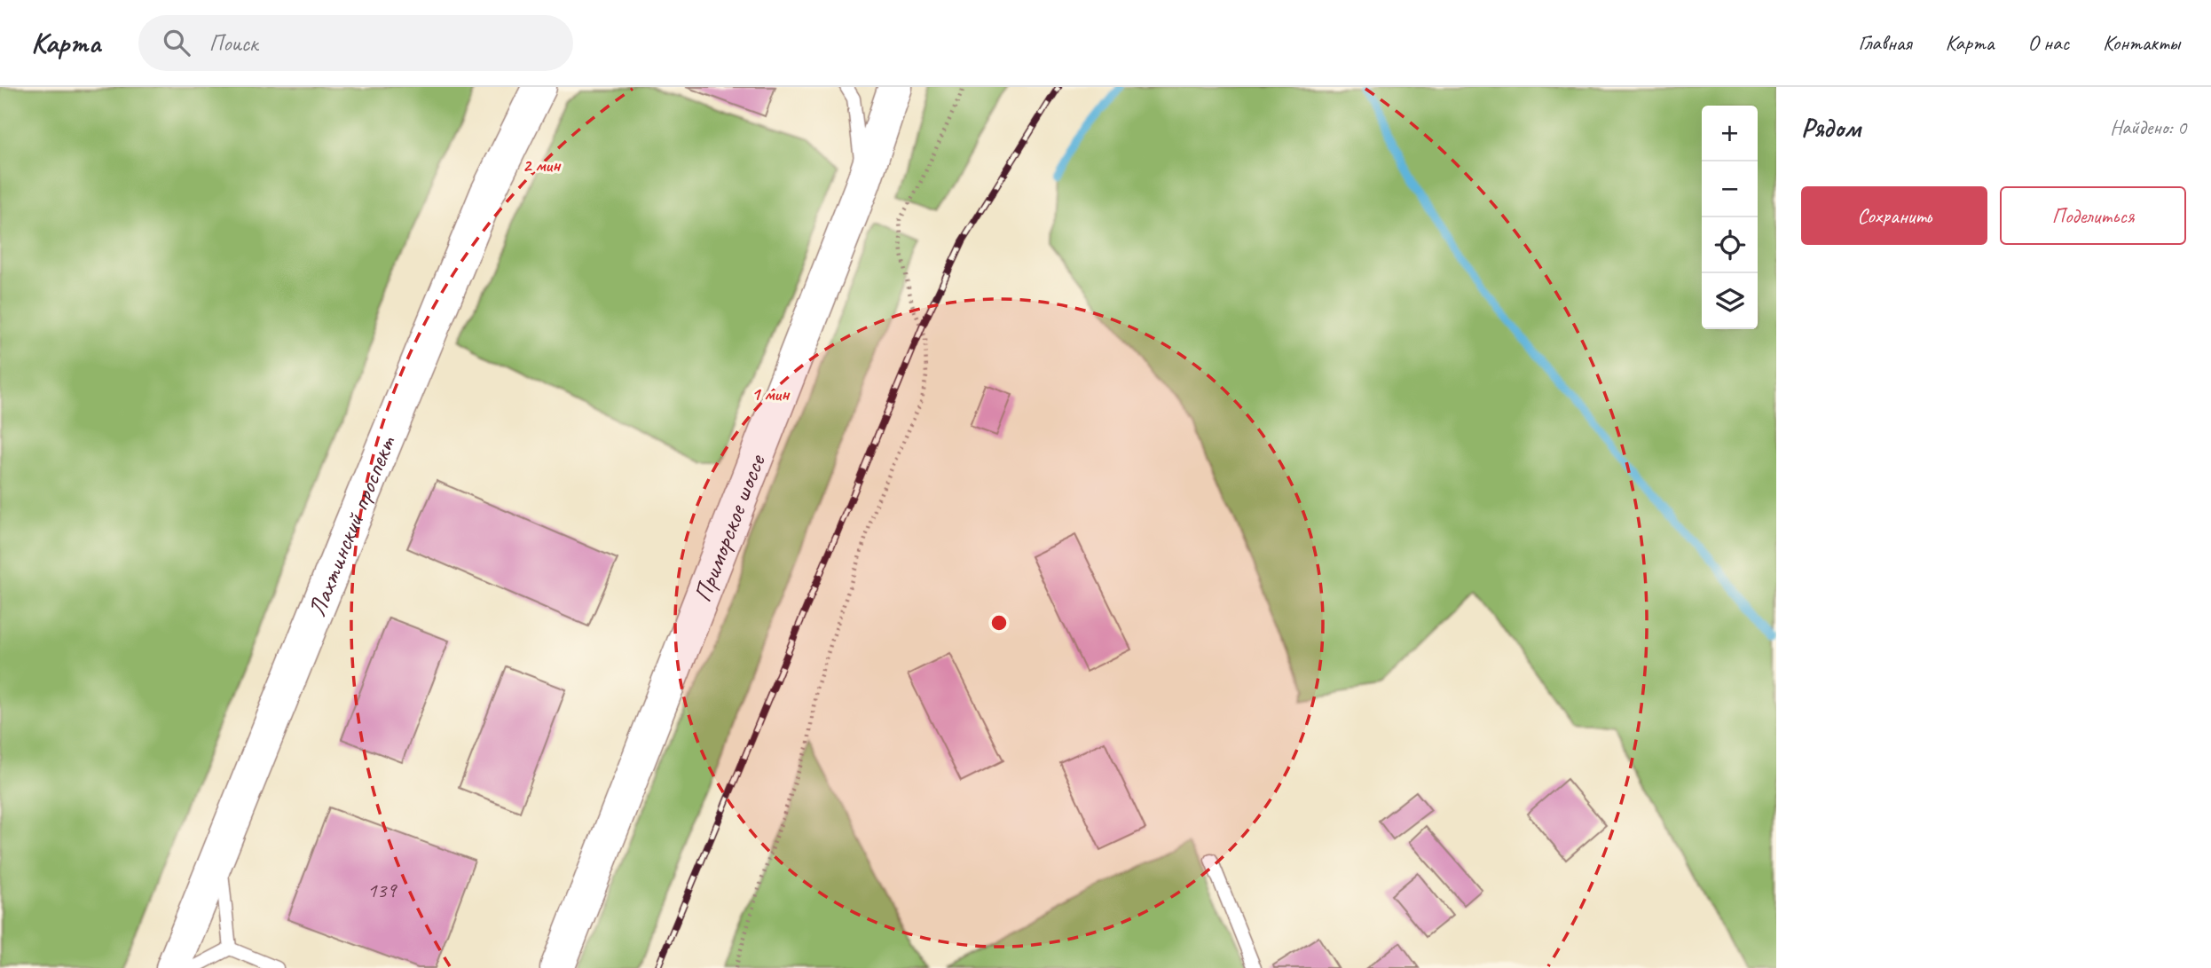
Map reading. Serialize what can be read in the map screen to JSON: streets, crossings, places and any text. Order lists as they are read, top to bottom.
{
  "streets": {
    "main road": ["Лахтинский проспект", "Приморское шоссе"]
  },
  "house_numbers": ["139"],
  "page": {
    "header": "Карта",
    "search": "Поиск",
    "nav": [
      "Главная",
      "Карта",
      "О нас",
      "Контакты"
    ],
    "heading": ["Рядом", "Найдено: 0"],
    "map_buttons": ["+", "−"],
    "buttons": ["Сохранить", "Поделиться"]
  },
  "rings": ["2 мин", "1 мин"]
}
